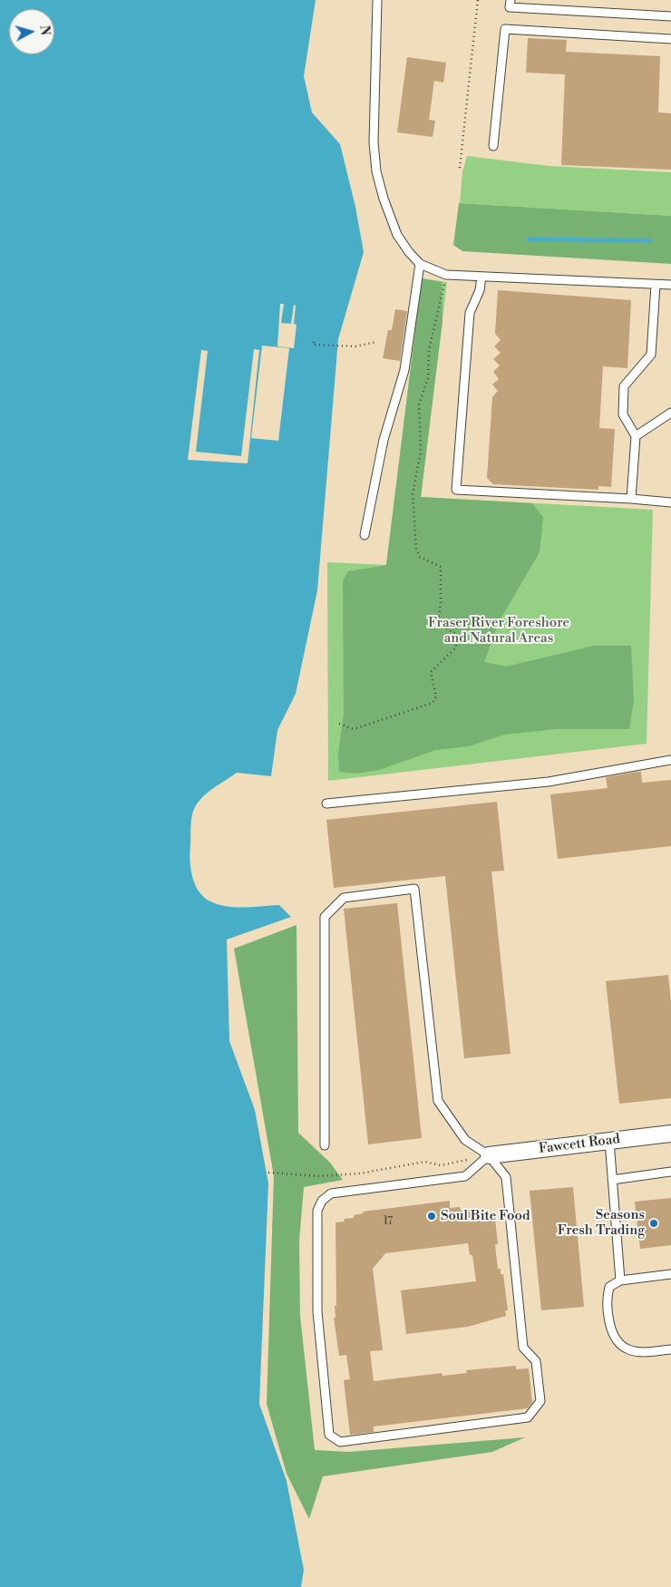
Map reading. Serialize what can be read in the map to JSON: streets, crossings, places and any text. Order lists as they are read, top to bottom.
{
  "streets": {
    "street": ["Fawcett Road"]
  },
  "parks": ["Fraser River Foreshore and Natural Areas"],
  "places": ["Soul Bite Food", "Seasons Fresh Trading"],
  "house_numbers": ["17"],
  "north": "right"
}
